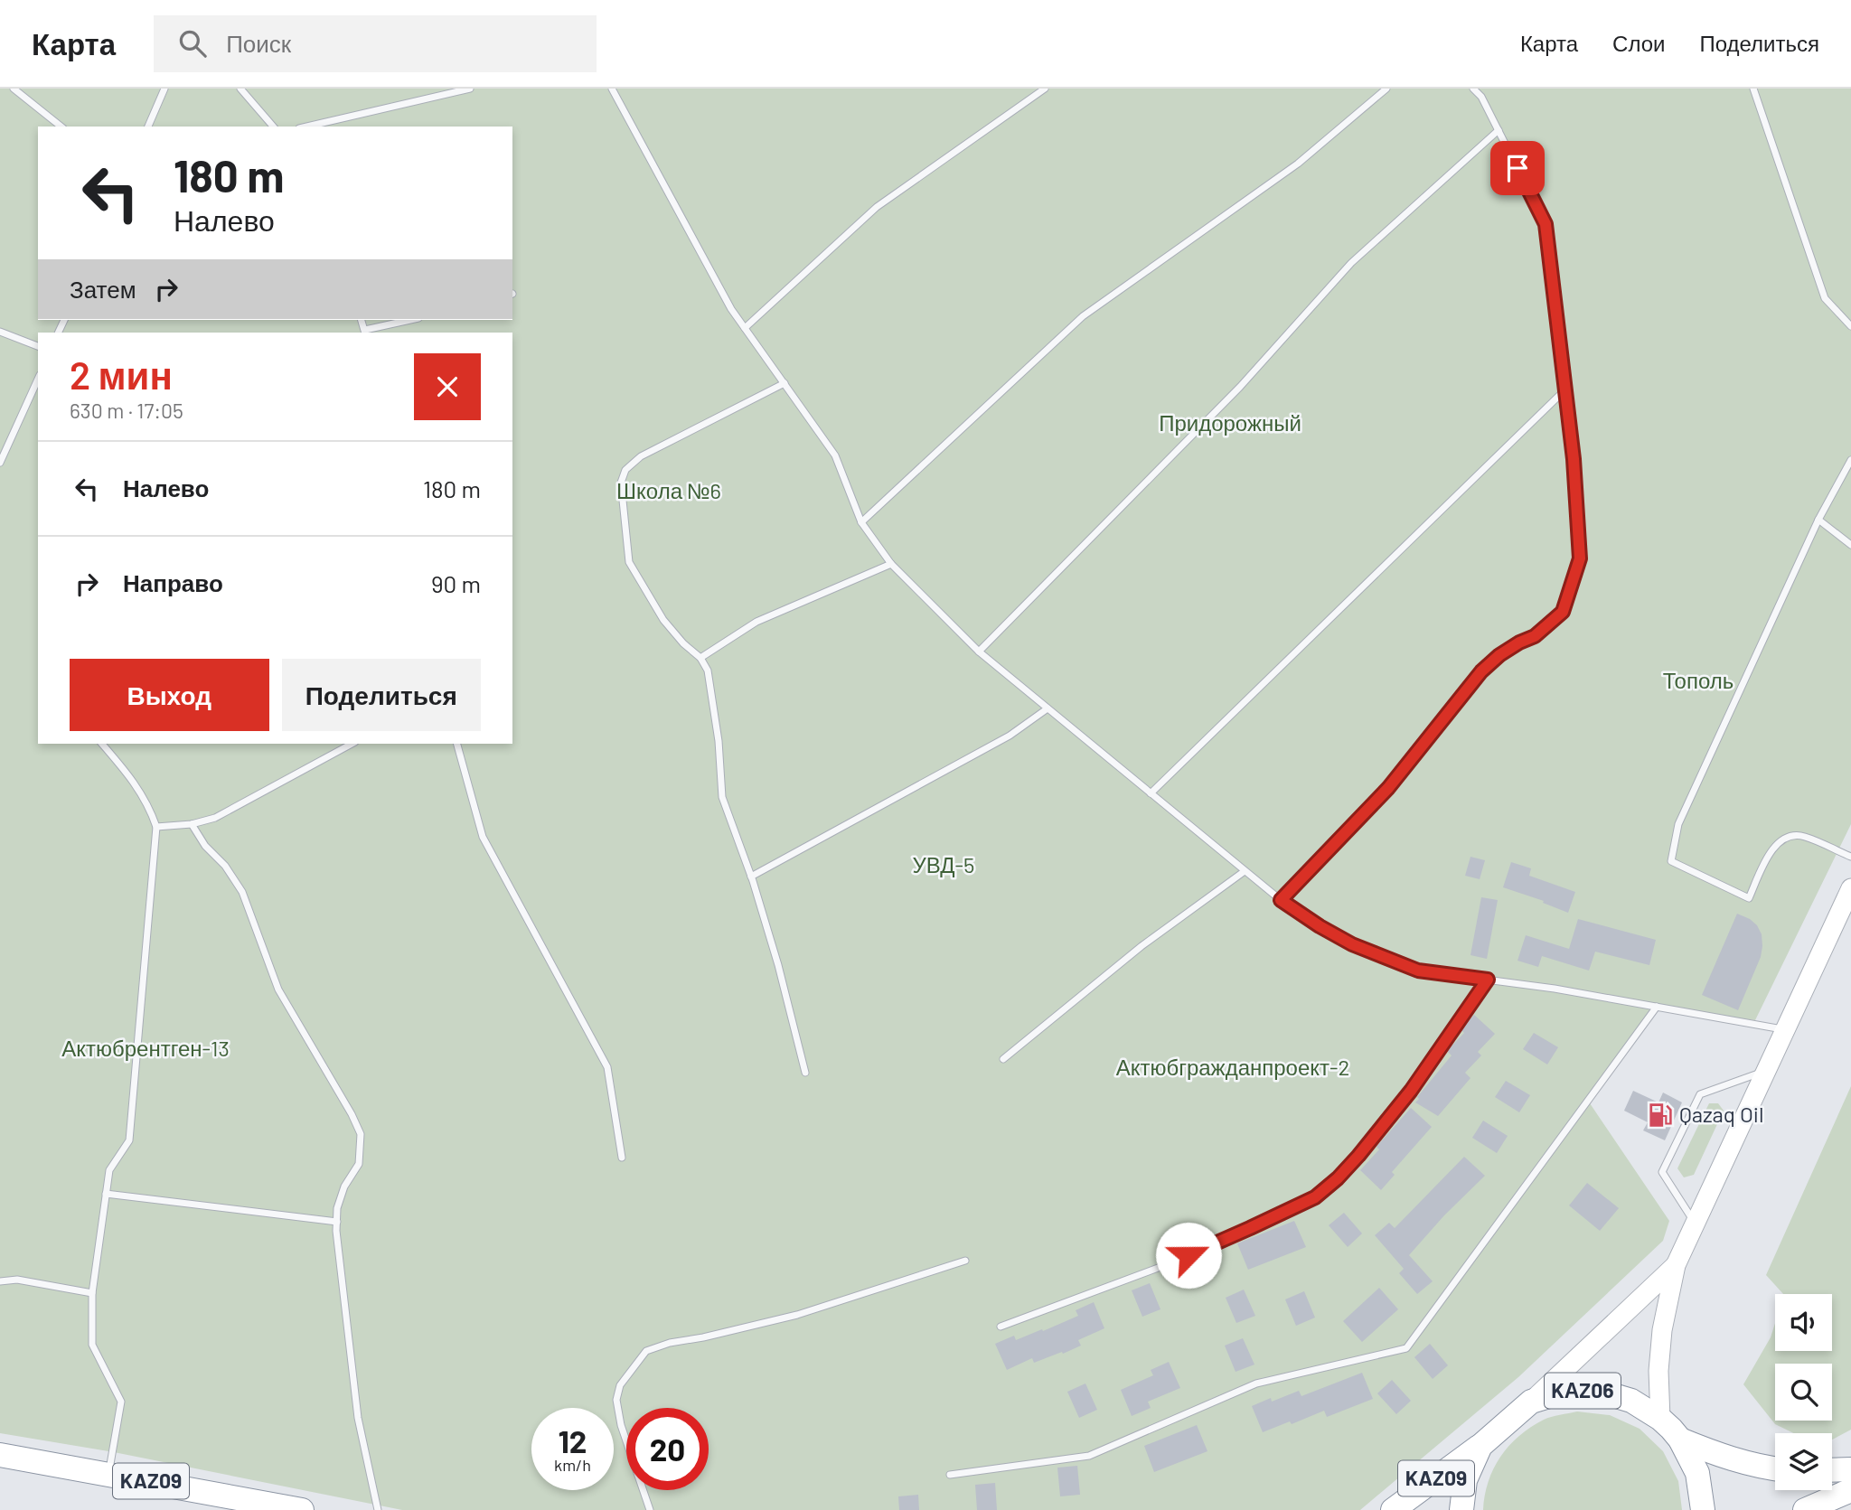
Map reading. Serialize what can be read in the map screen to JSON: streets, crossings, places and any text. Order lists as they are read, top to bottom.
{
  "streets": {
    "highway": ["KАZ06", "KAZ09"]
  },
  "crossings": [
    ["KАZ06", "KAZ09"]
  ],
  "parks": [
    "Придорожный",
    "Школа №6",
    "Тополь",
    "УВД-5",
    "Актюбрентген-13",
    "Актюбгражданпроект-2"
  ],
  "places": {
    "fuel station": ["Qazaq Oil"]
  },
  "page": {
    "header": "Карта",
    "search": "Поиск",
    "nav": ["Карта", "Слои", "Поделиться"],
    "turn": ["180 m", "Налево"],
    "then": "Затем",
    "heading": ["2 мин", "630 m · 17:05"],
    "list": [
      {
        "name": "Налево",
        "value": "180 m"
      },
      {
        "name": "Направо",
        "value": "90 m"
      }
    ],
    "buttons": ["Выход", "Поделиться"],
    "speed": "12 km/h",
    "limit": "20"
  }
}
